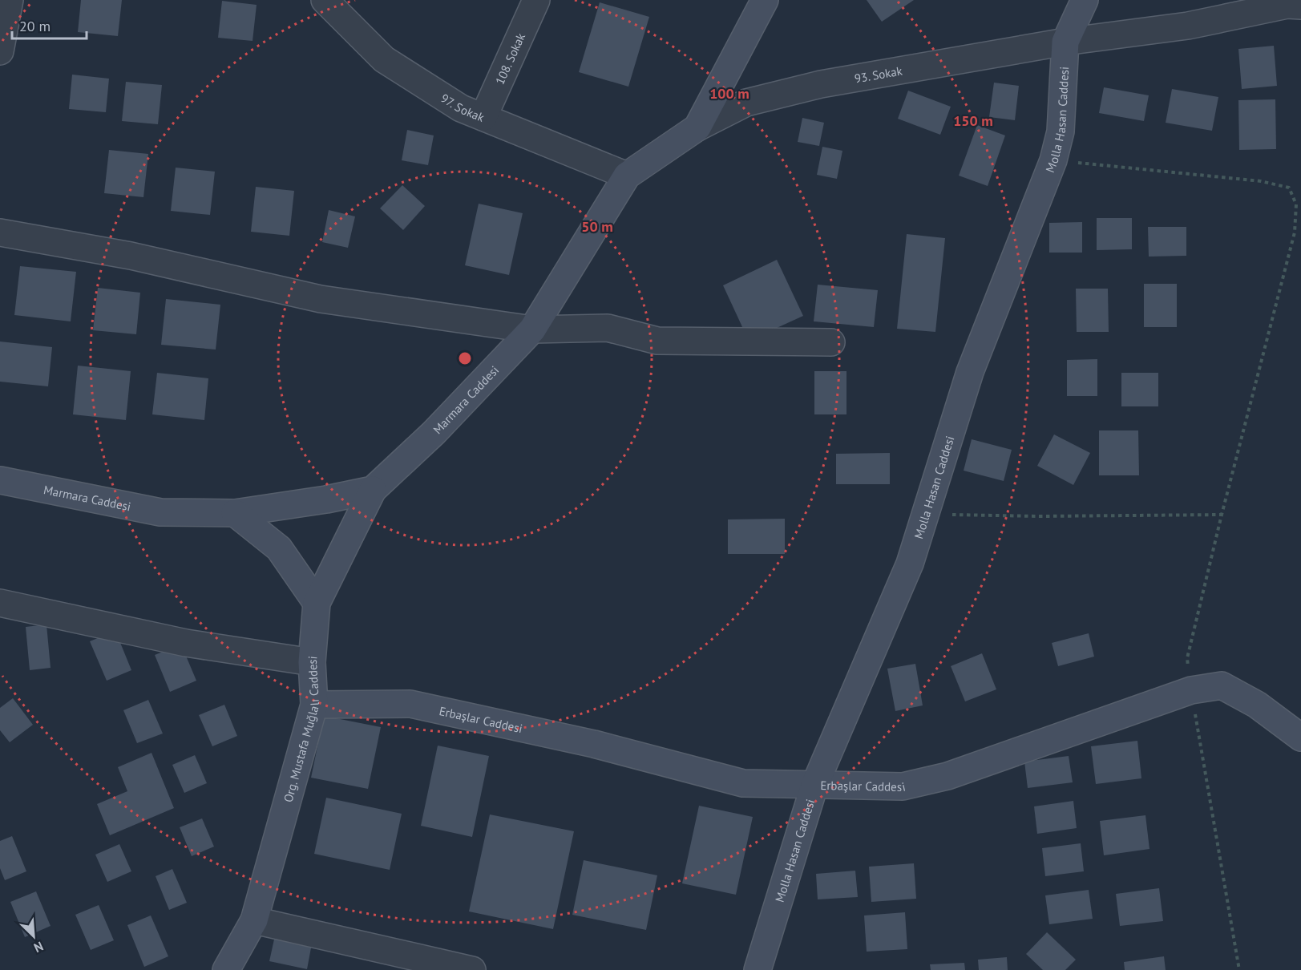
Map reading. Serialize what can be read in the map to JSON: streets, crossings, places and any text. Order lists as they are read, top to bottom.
{
  "streets": {
    "street": [
      "108. Sokak",
      "93. Sokak",
      "97. Sokak",
      "Molla Hasan Caddesi",
      "Marmara Caddesi",
      "Erbaşlar Caddesi",
      "Org. Mustafa Muğlalı Caddesi"
    ]
  },
  "crossings": [
    ["108. Sokak", "97. Sokak"],
    ["93. Sokak", "Molla Hasan Caddesi"],
    ["93. Sokak", "Marmara Caddesi"],
    ["97. Sokak", "Marmara Caddesi"],
    ["Molla Hasan Caddesi", "Erbaşlar Caddesi"],
    ["Marmara Caddesi", "Org. Mustafa Muğlalı Caddesi"],
    ["Erbaşlar Caddesi", "Org. Mustafa Muğlalı Caddesi"]
  ],
  "scale_bar": "20 m",
  "north": "bottom right",
  "rings": ["100 m", "150 m", "50 m"]
}
